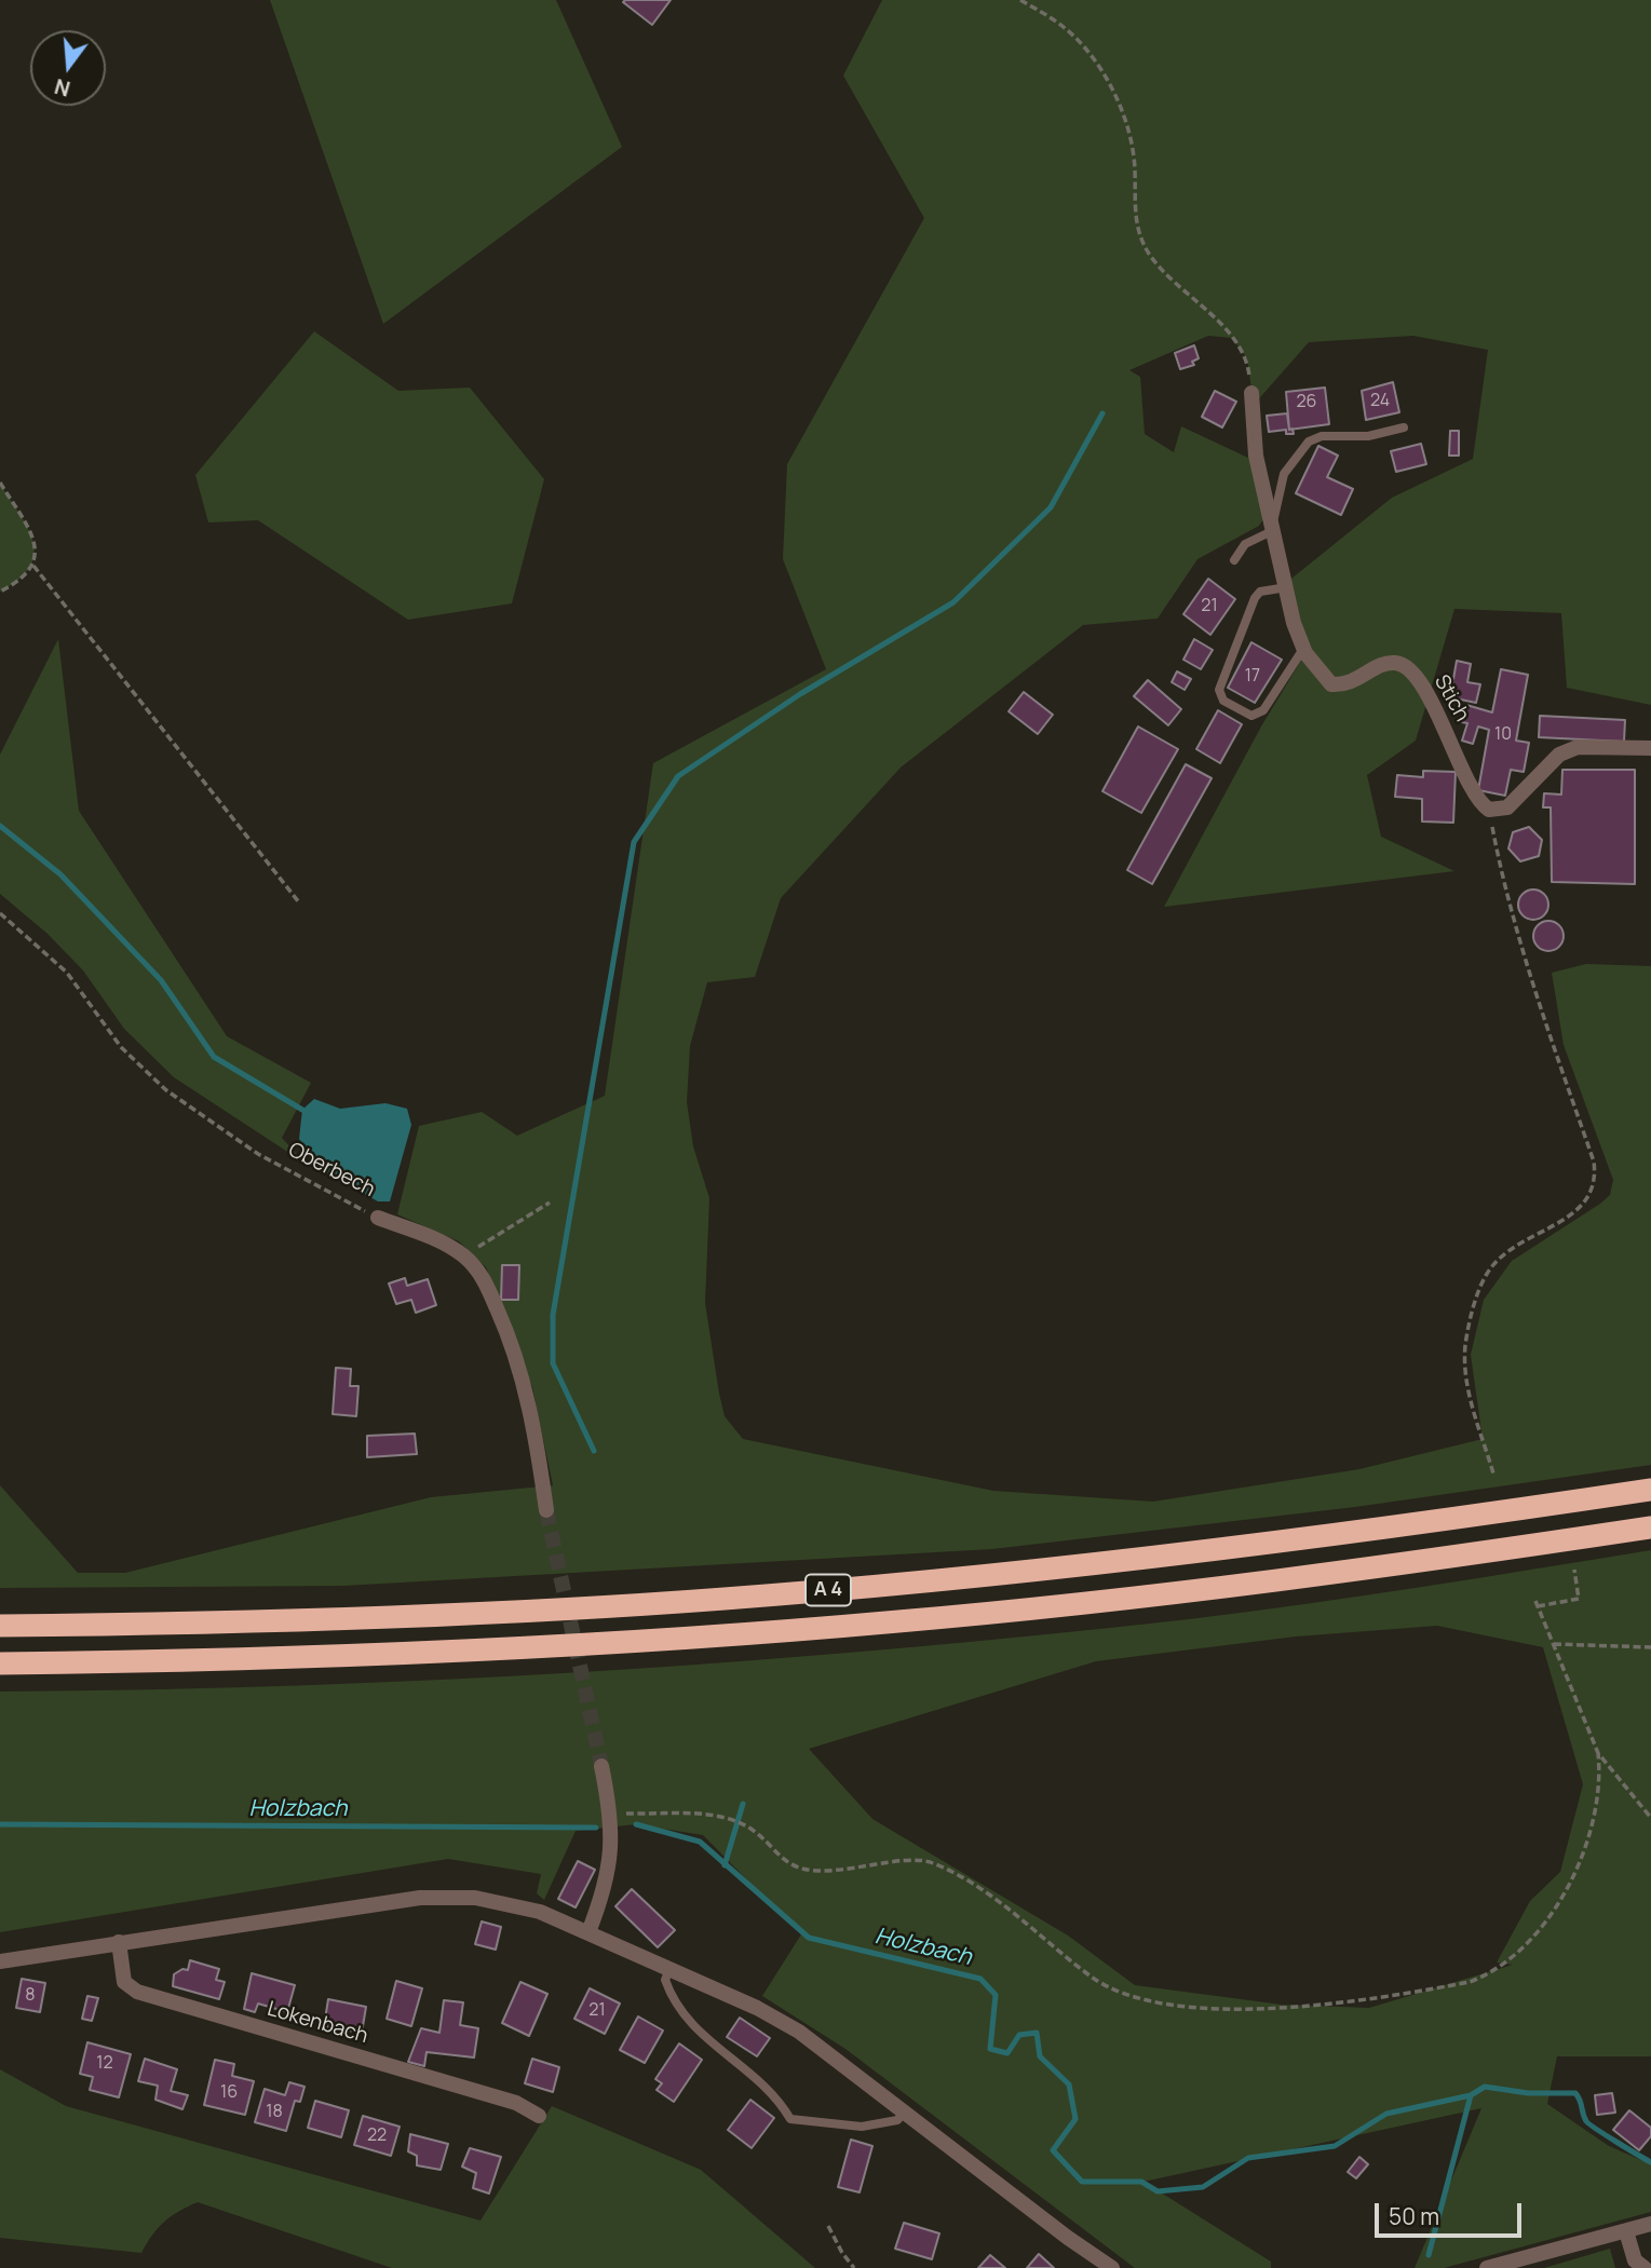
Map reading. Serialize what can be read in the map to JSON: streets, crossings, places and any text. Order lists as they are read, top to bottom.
{
  "streets": {
    "highway": ["A 4"],
    "street": ["Stich", "Oberbech", "Lokenbach"]
  },
  "water": ["Holzbach"],
  "house_numbers": [
    "24",
    "26",
    "21",
    "17",
    "10",
    "8",
    "21",
    "12",
    "16",
    "18",
    "22"
  ],
  "scale_bar": "50 m",
  "north": "bottom"
}
